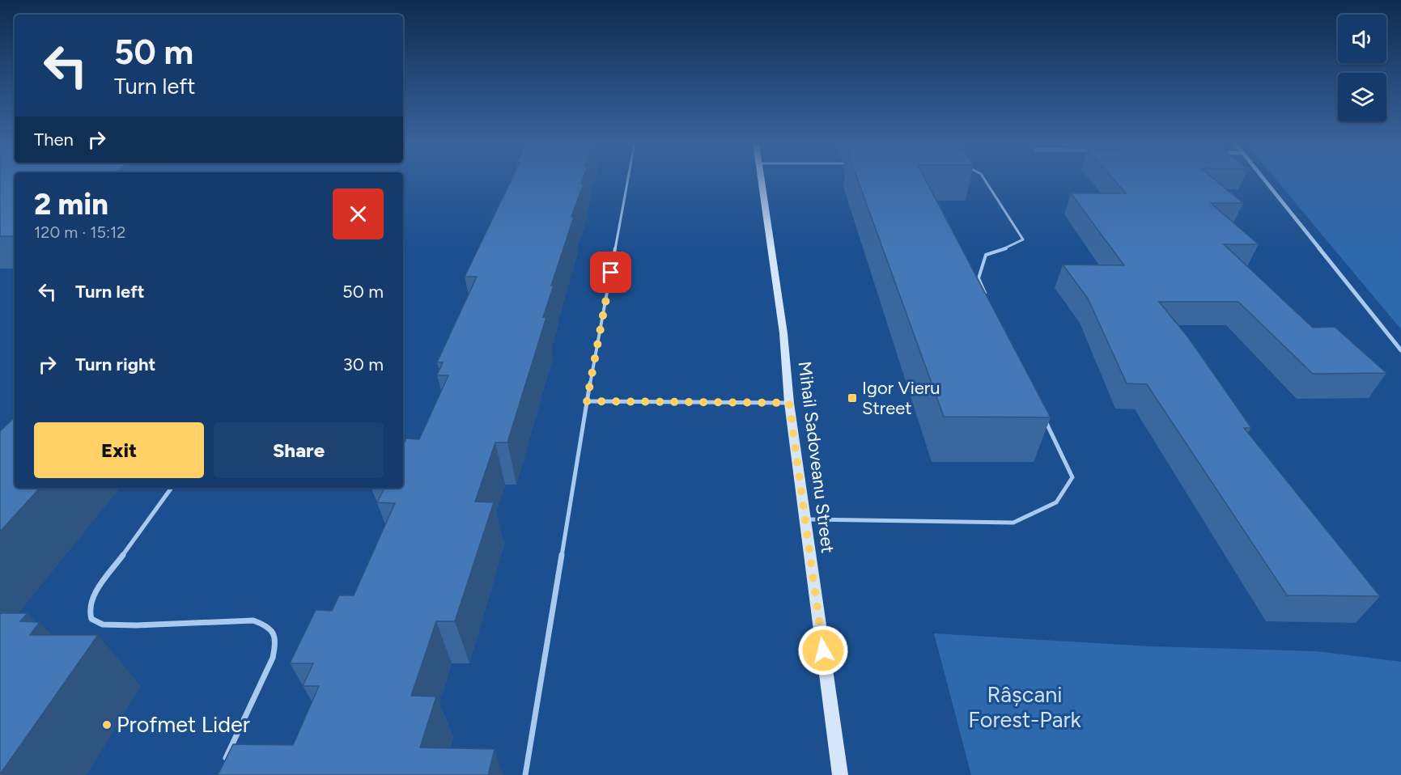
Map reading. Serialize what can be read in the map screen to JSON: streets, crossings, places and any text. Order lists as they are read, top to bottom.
{
  "streets": {
    "main road": ["Mihail Sadoveanu Street"]
  },
  "parks": ["Râșcani Forest-Park"],
  "places": {
    "transit": ["Igor Vieru Street"],
    "other": ["Profmet Lider"]
  },
  "page": {
    "turn": ["50 m", "Turn left"],
    "then": "Then",
    "heading": ["2 min", "120 m · 15:12"],
    "list": [
      {
        "name": "Turn left",
        "value": "50 m"
      },
      {
        "name": "Turn right",
        "value": "30 m"
      }
    ],
    "buttons": ["Exit", "Share"]
  }
}
